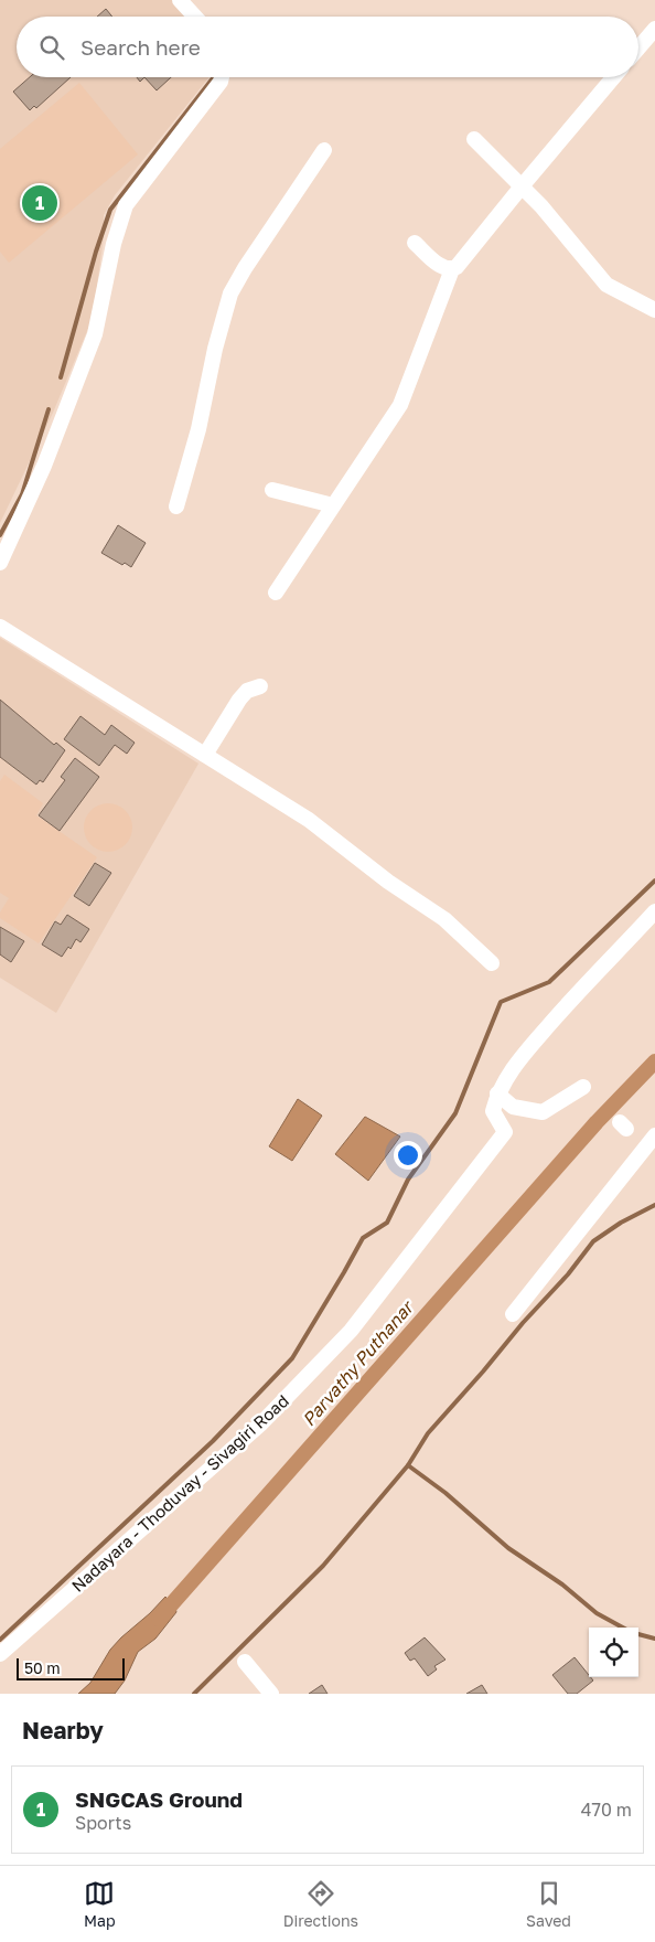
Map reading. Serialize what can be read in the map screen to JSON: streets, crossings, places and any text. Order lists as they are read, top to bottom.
{
  "streets": {
    "street": ["Nadayara - Thoduvay - Sivagiri Road"]
  },
  "water": ["Parvathy Puthanar"],
  "scale_bar": "50 m",
  "page": {
    "search": "Search here",
    "pins": "1",
    "scale": "50 m",
    "heading": "Nearby",
    "list": [
      {
        "mark": "1",
        "name": "SNGCAS Ground",
        "note": "Sports",
        "value": "470 m"
      }
    ],
    "nav": ["Map", "Directions", "Saved"]
  }
}
